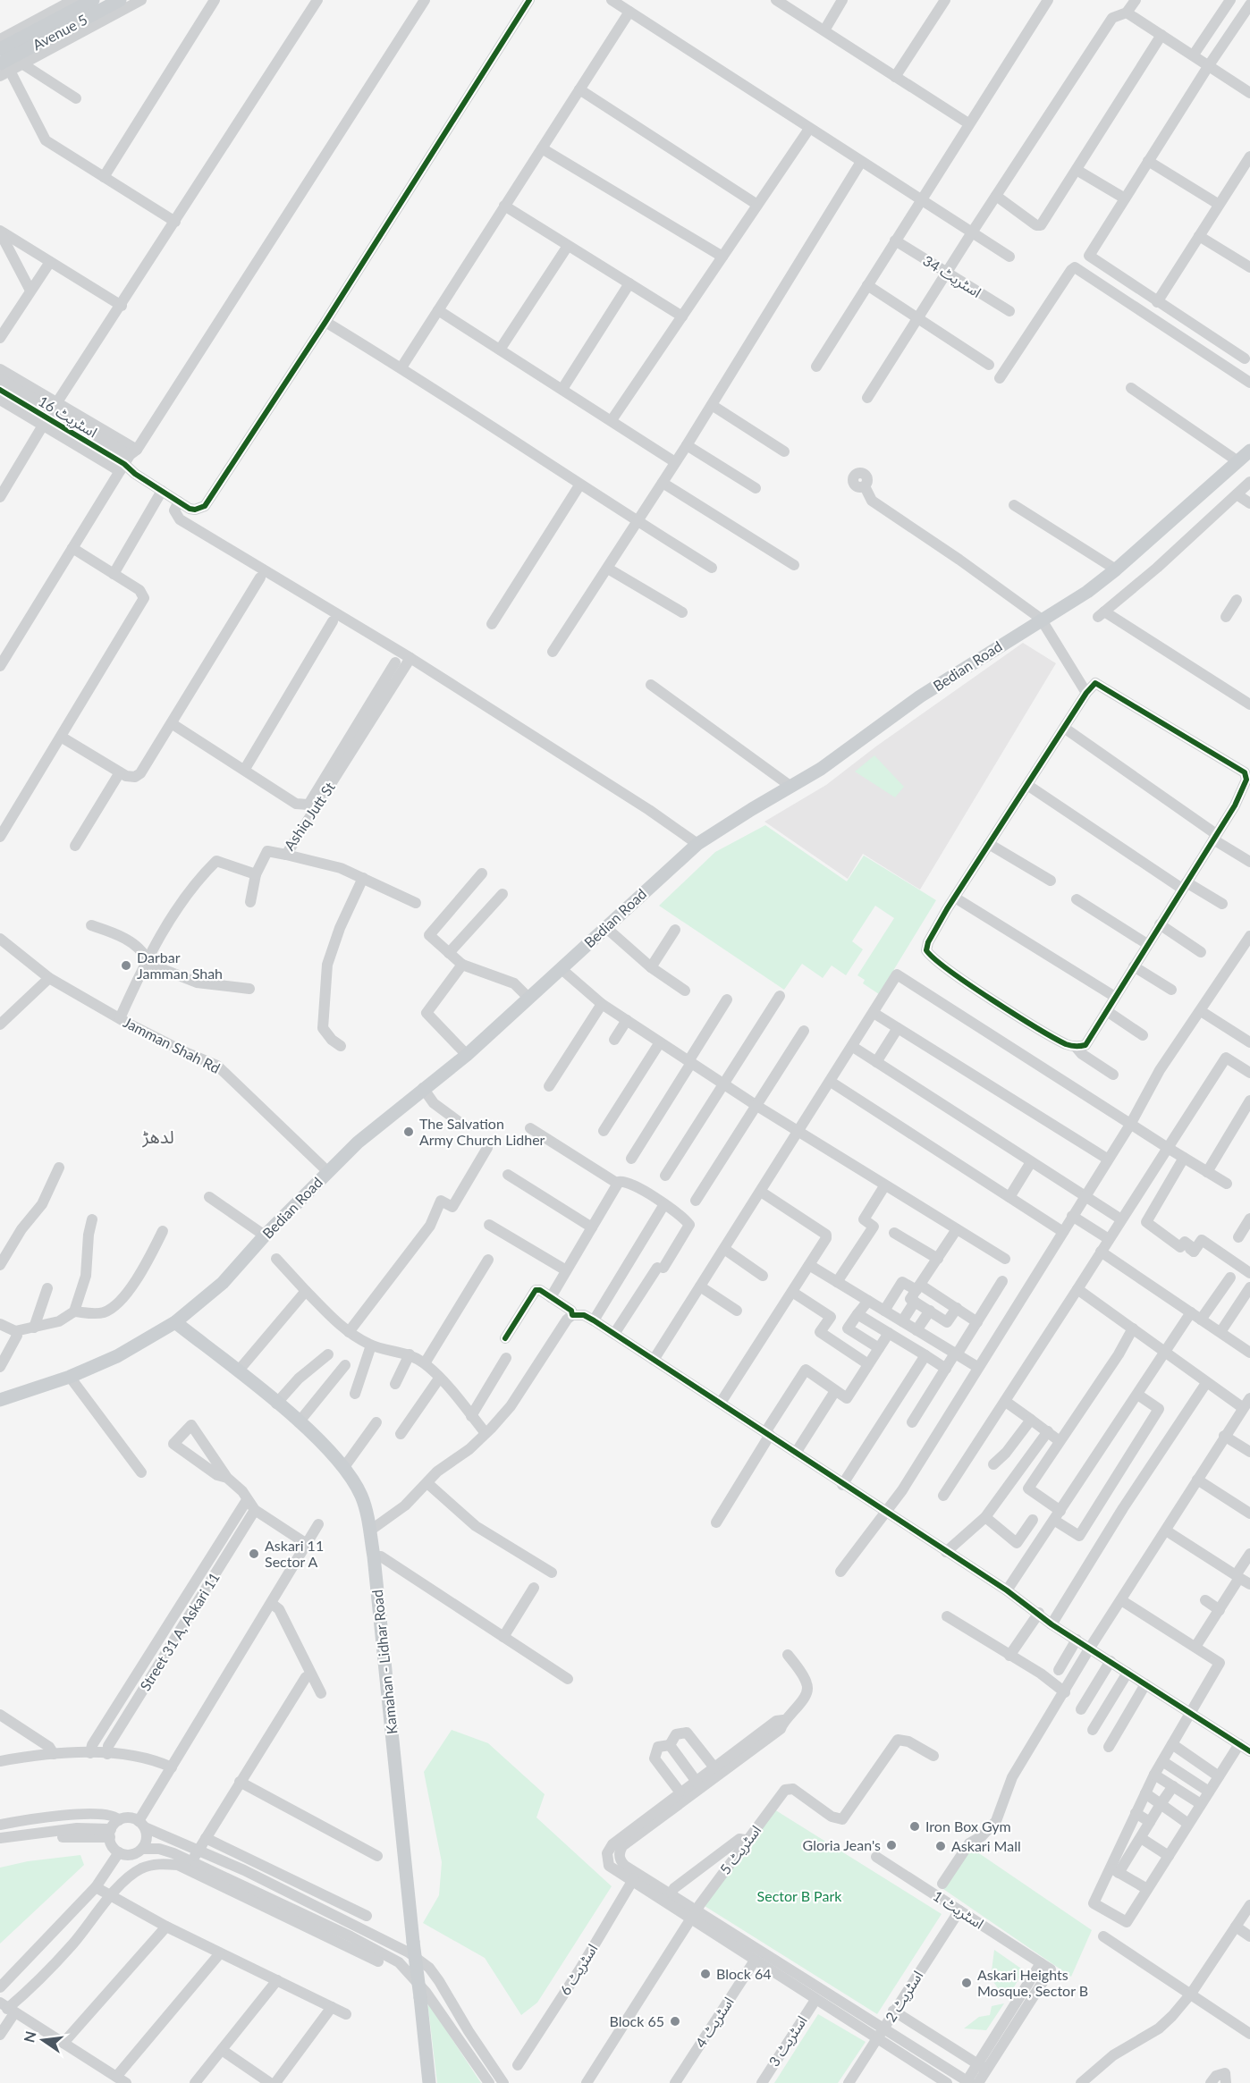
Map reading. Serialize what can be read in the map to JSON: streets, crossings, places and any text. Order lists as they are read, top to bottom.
{
  "streets": {
    "main road": ["Avenue 5", "Bedian Road", "Kamahan - Lidhar Road"],
    "street": [
      "اسٹریٹ 34",
      "اسٹریٹ 16",
      "Ashiq Jutt St",
      "Jamman Shah Rd",
      "Street 31 A, Askari 11",
      "اسٹریٹ 5",
      "اسٹریٹ 1",
      "اسٹریٹ 6",
      "اسٹریٹ 2",
      "اسٹریٹ 4",
      "اسٹریٹ 3"
    ]
  },
  "crossings": [
    ["Bedian Road", "Jamman Shah Rd"],
    ["Bedian Road", "Kamahan - Lidhar Road"],
    ["اسٹریٹ 1", "اسٹریٹ 2"]
  ],
  "districts": ["لدھڑ"],
  "parks": ["Sector B Park"],
  "places": [
    "Darbar Jamman Shah",
    "The Salvation Army Church Lidher",
    "Askari 11 Sector A",
    "Iron Box Gym",
    "Gloria Jean's",
    "Askari Mall",
    "Block 64",
    "Askari Heights Mosque, Sector B",
    "Block 65"
  ],
  "north": "left"
}
